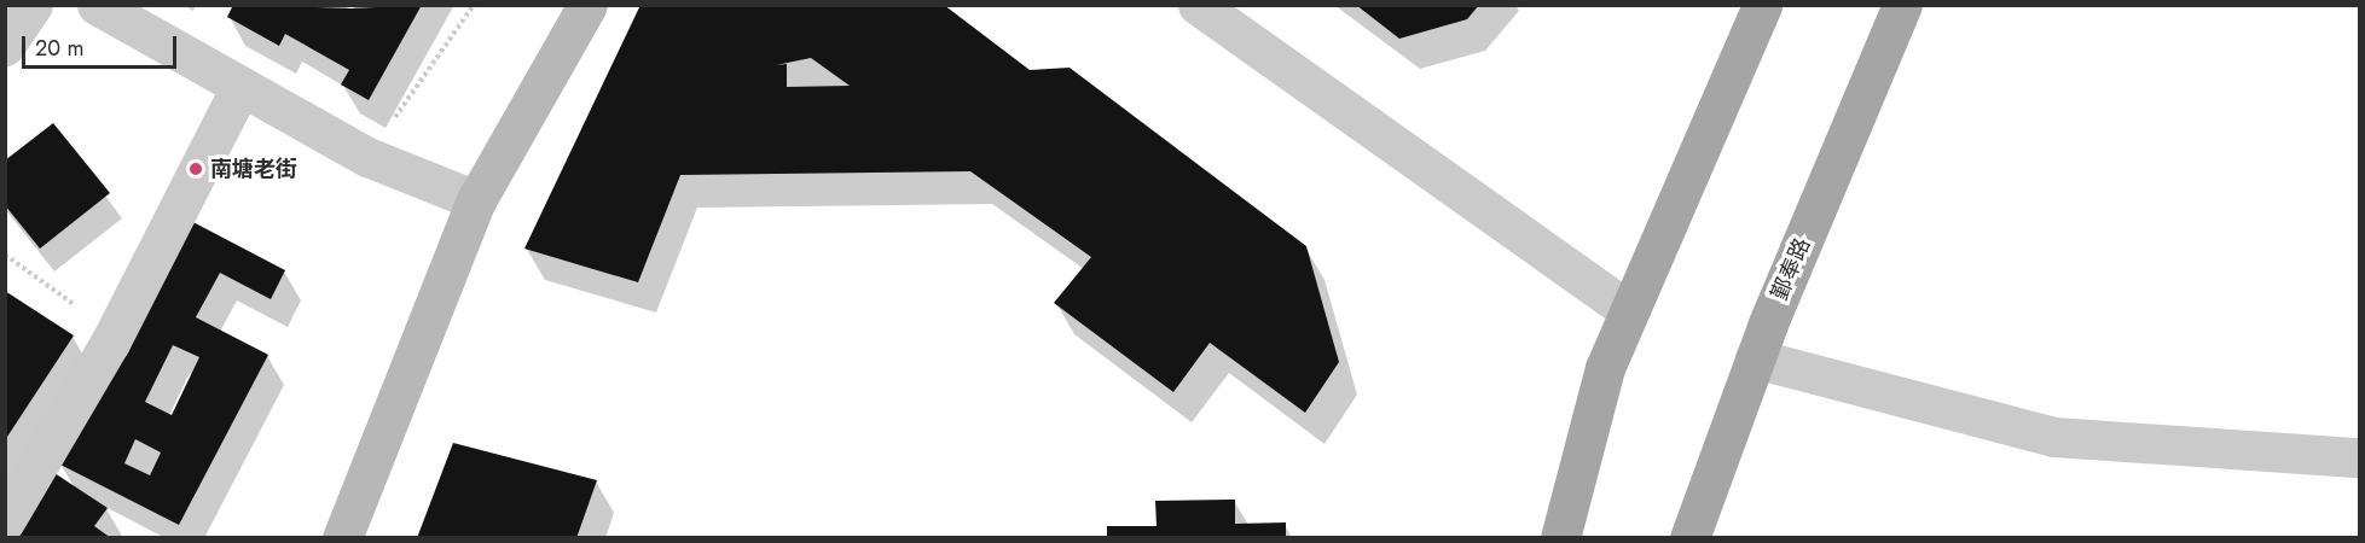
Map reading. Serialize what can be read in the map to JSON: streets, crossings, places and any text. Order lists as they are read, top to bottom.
{
  "streets": {
    "main road": ["鄞奉路"]
  },
  "places": ["南塘老街"],
  "scale_bar": "20 m"
}
